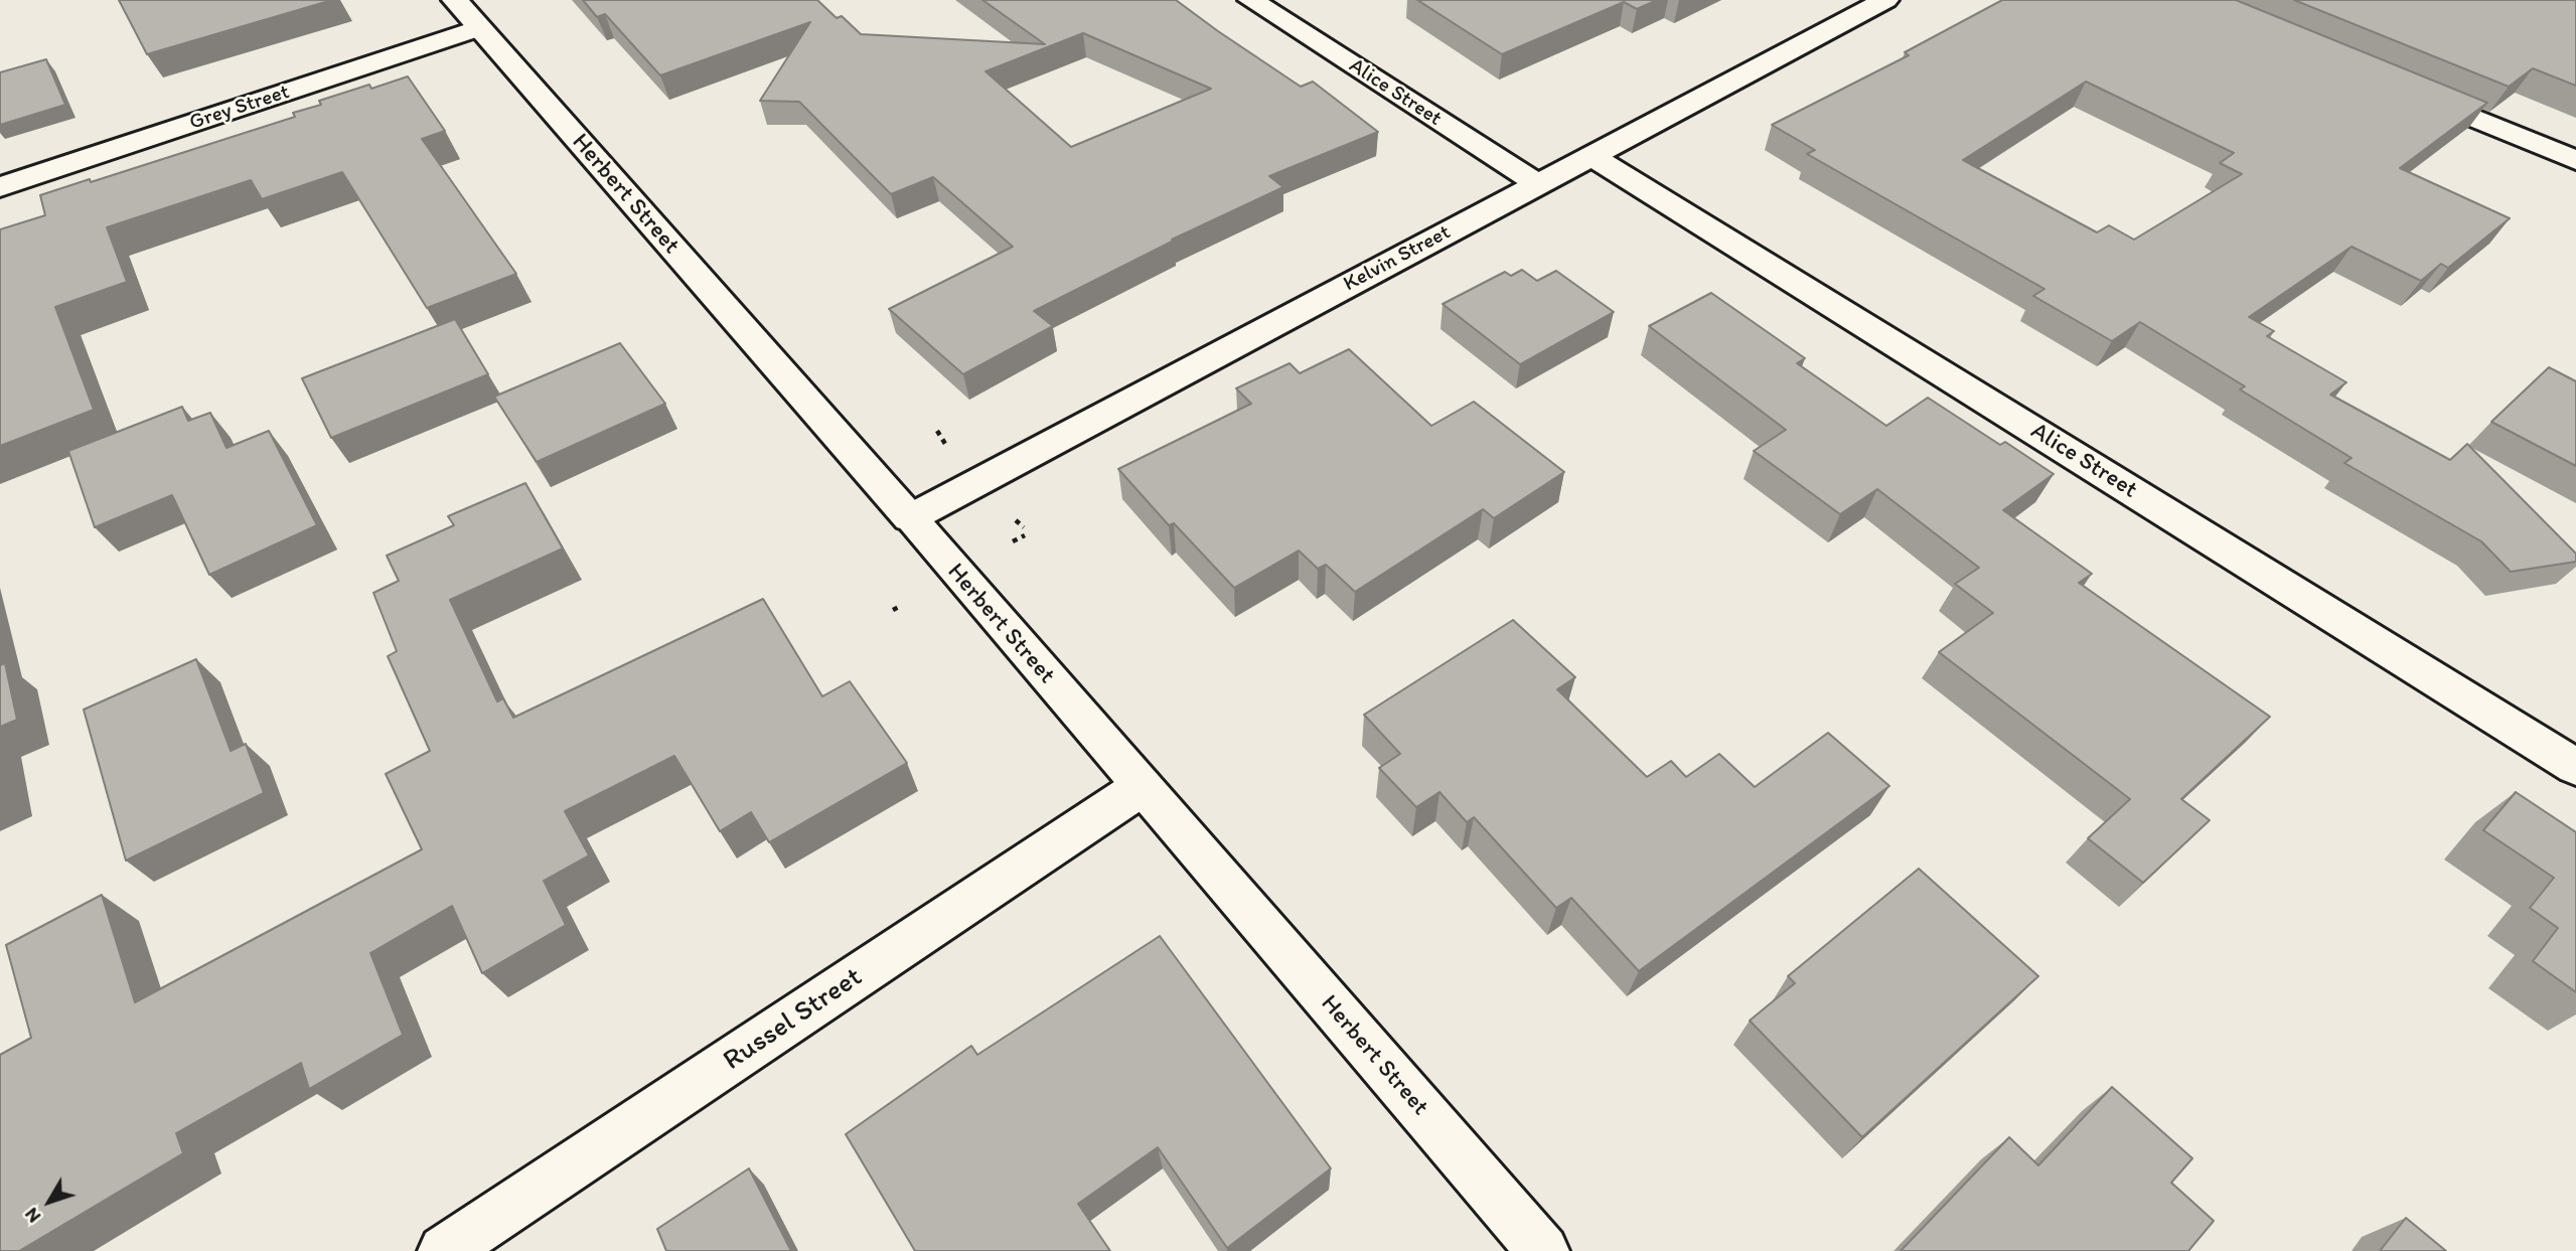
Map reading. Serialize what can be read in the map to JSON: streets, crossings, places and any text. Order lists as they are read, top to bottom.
{
  "streets": {
    "street": [
      "Alice Street",
      "Grey Street",
      "Herbert Street",
      "Kelvin Street",
      "Russel Street"
    ]
  },
  "crossings": [
    ["Alice Street", "Kelvin Street"],
    ["Grey Street", "Herbert Street"],
    ["Herbert Street", "Kelvin Street"],
    ["Herbert Street", "Russel Street"]
  ],
  "north": "bottom left"
}
